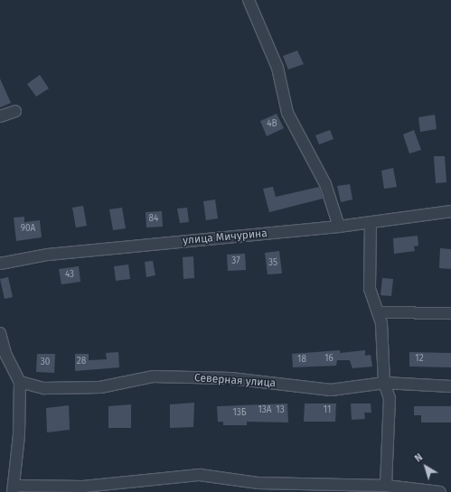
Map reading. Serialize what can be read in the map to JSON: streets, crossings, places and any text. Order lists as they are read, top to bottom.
{
  "streets": {
    "street": ["улица Мичурина", "Северная улица"]
  },
  "house_numbers": [
    "4В",
    "84",
    "90А",
    "37",
    "35",
    "43",
    "16",
    "12",
    "18",
    "28",
    "30",
    "13А",
    "13",
    "11",
    "13Б"
  ],
  "north": "top left"
}
